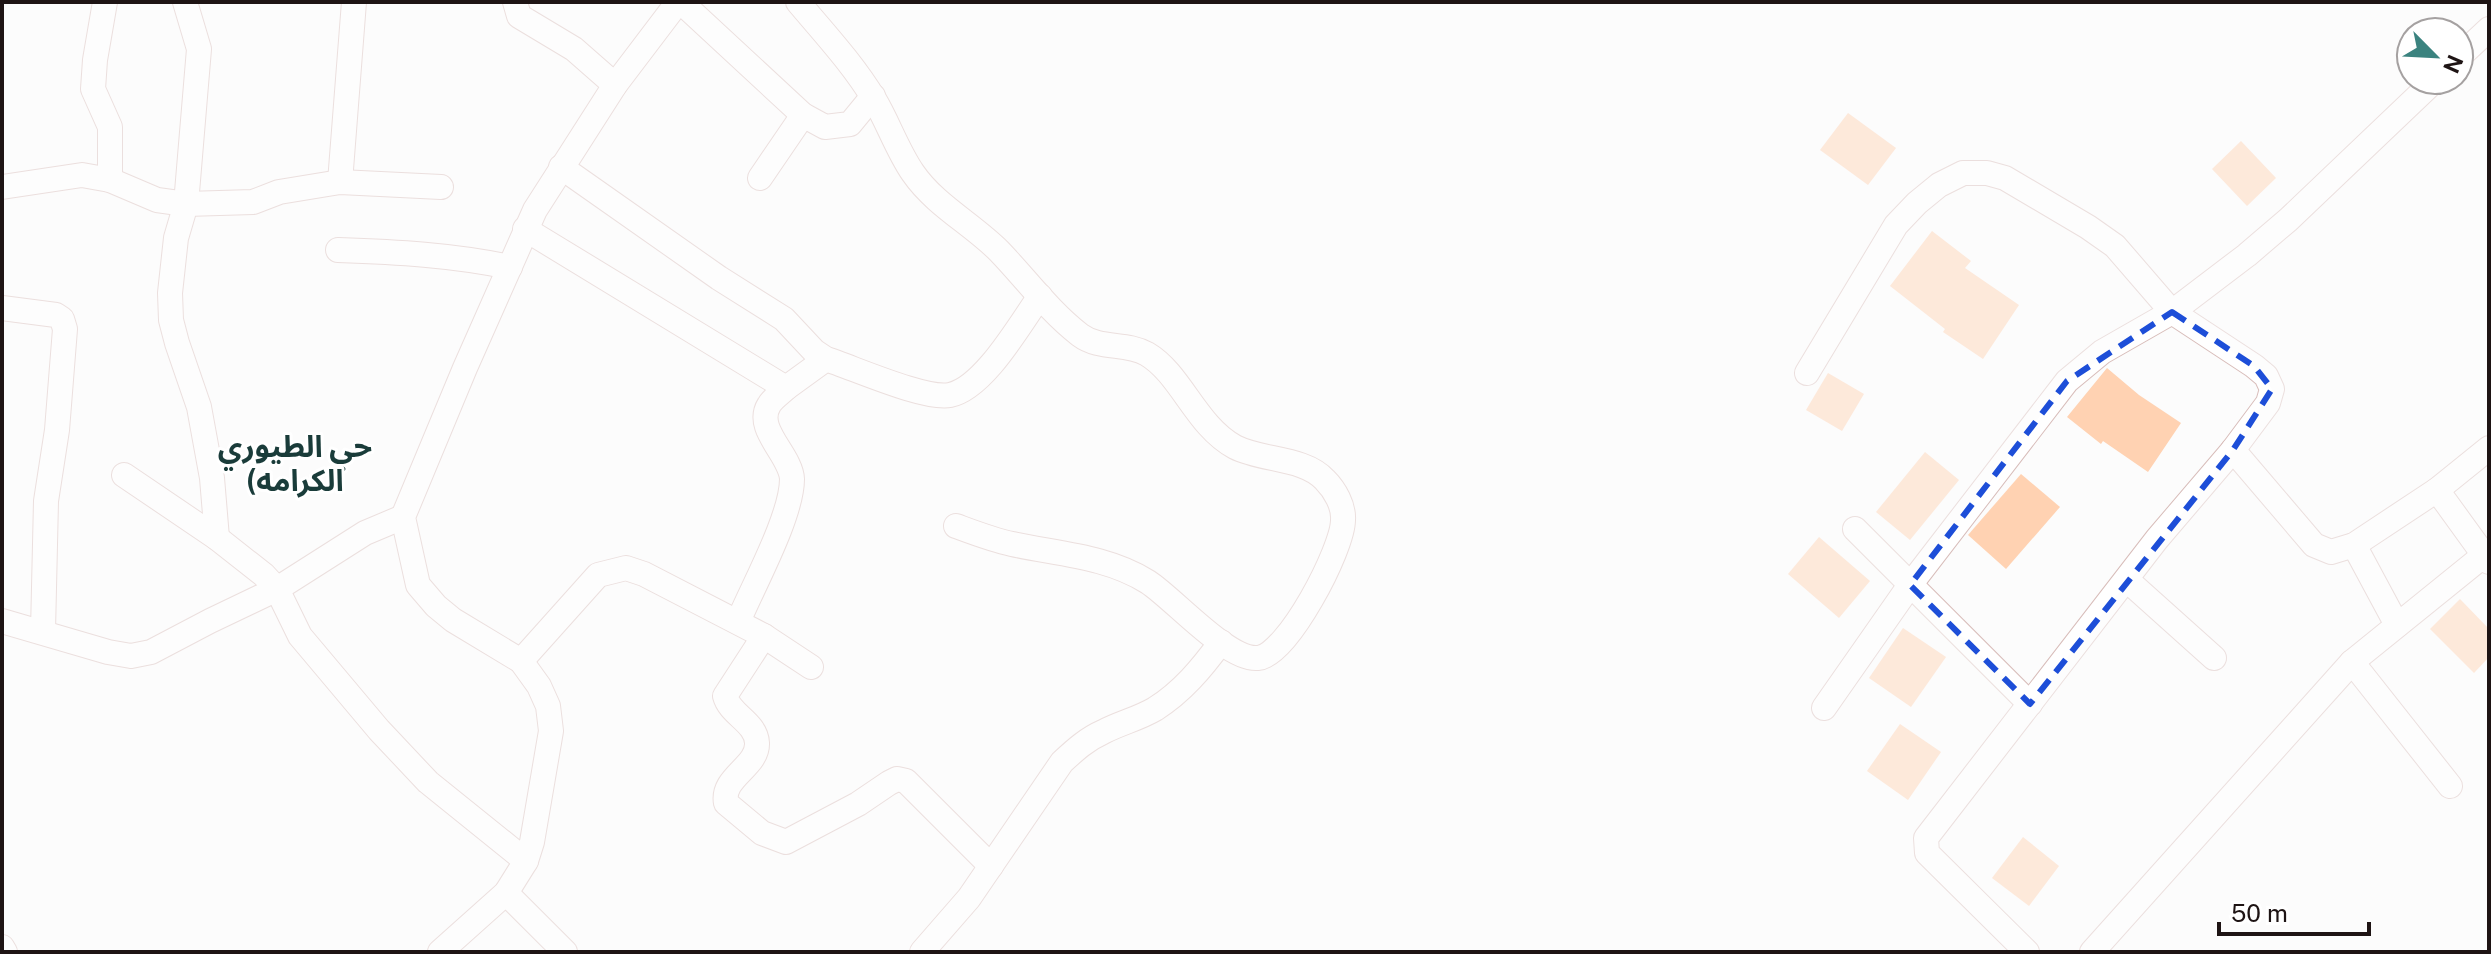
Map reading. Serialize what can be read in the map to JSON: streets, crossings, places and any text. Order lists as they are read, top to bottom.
{
  "districts": ["حي الطيوري (الكرامه"],
  "scale_bar": "50 m",
  "north": "bottom right"
}
